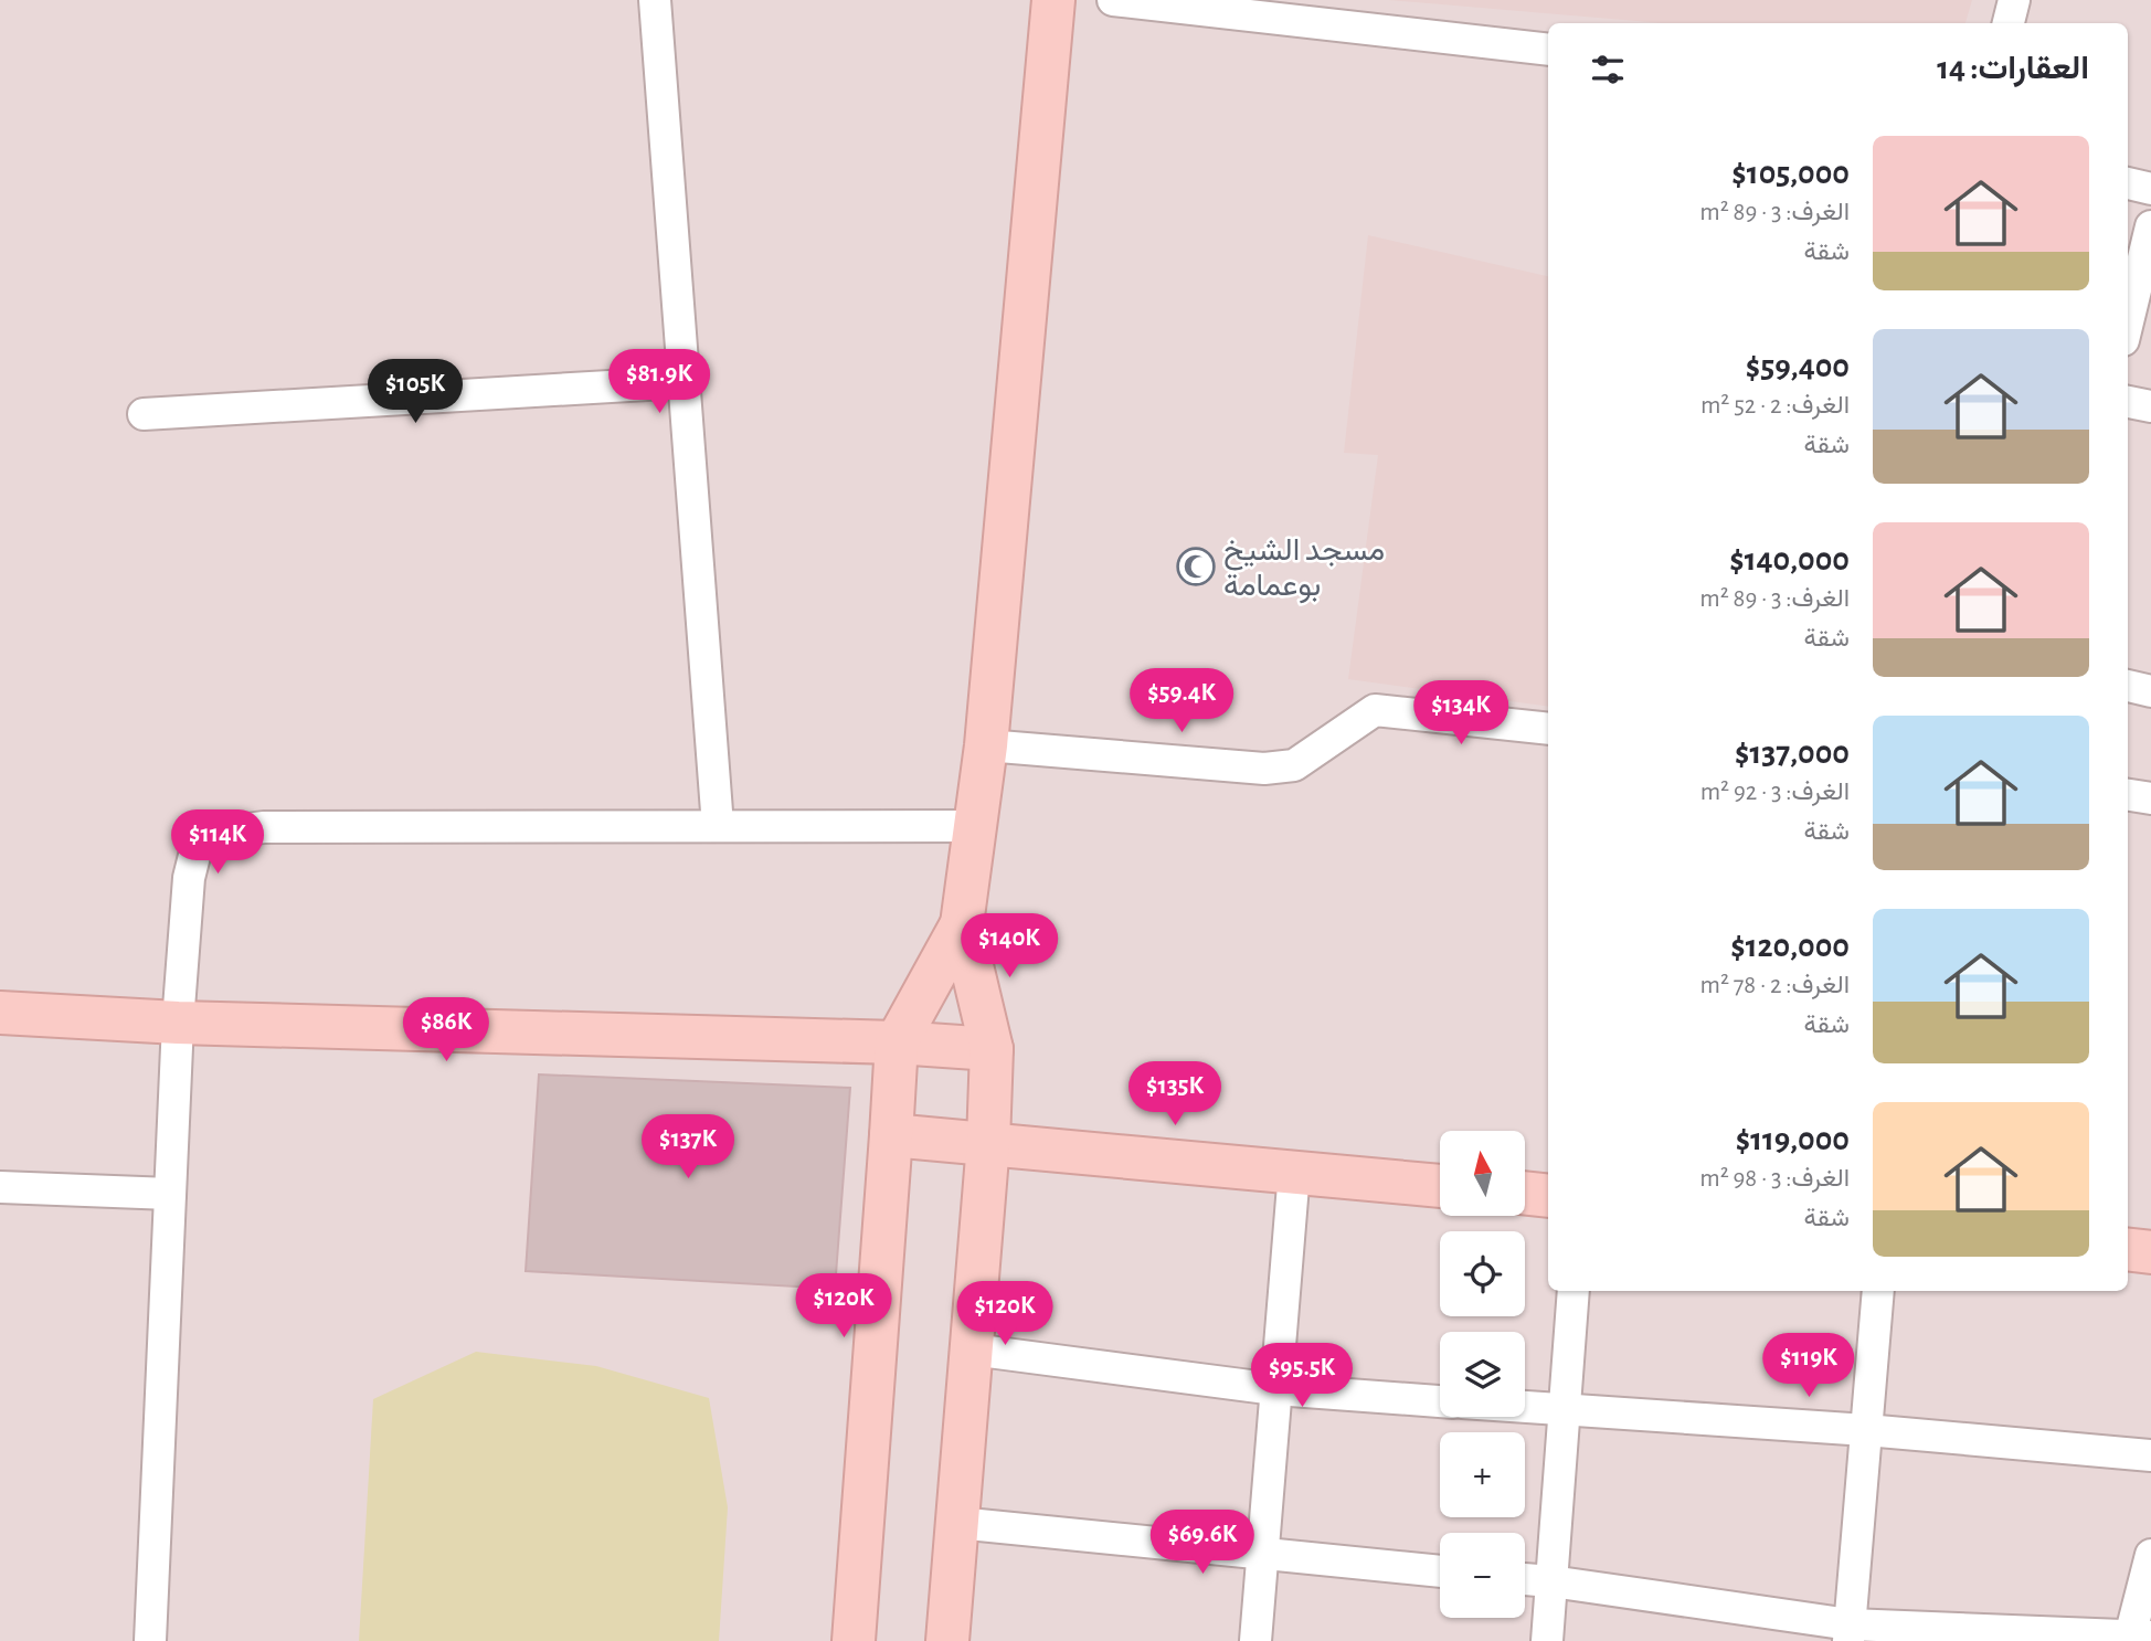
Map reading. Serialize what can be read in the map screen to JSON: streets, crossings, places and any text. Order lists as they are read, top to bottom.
{
  "places": {
    "mosque": ["مسجد الشيخ بوعمامة"]
  },
  "north": "top",
  "page": {
    "heading": "العقارات: 14",
    "list": [
      {
        "name": "$105,000",
        "note": "الغرف: 3 · 89 m² · شقة"
      },
      {
        "name": "$59,400",
        "note": "الغرف: 2 · 52 m² · شقة"
      },
      {
        "name": "$140,000",
        "note": "الغرف: 3 · 89 m² · شقة"
      },
      {
        "name": "$137,000",
        "note": "الغرف: 3 · 92 m² · شقة"
      },
      {
        "name": "$120,000",
        "note": "الغرف: 2 · 78 m² · شقة"
      },
      {
        "name": "$119,000",
        "note": "الغرف: 3 · 98 m² · شقة"
      }
    ],
    "price": [
      "$81.9K",
      "$105K",
      "$59.4K",
      "$134K",
      "$114K",
      "$140K",
      "$86K",
      "$135K",
      "$137K",
      "$120K",
      "$120K",
      "$119K",
      "$95.5K",
      "$69.6K"
    ],
    "map_buttons": ["+", "−"]
  }
}
